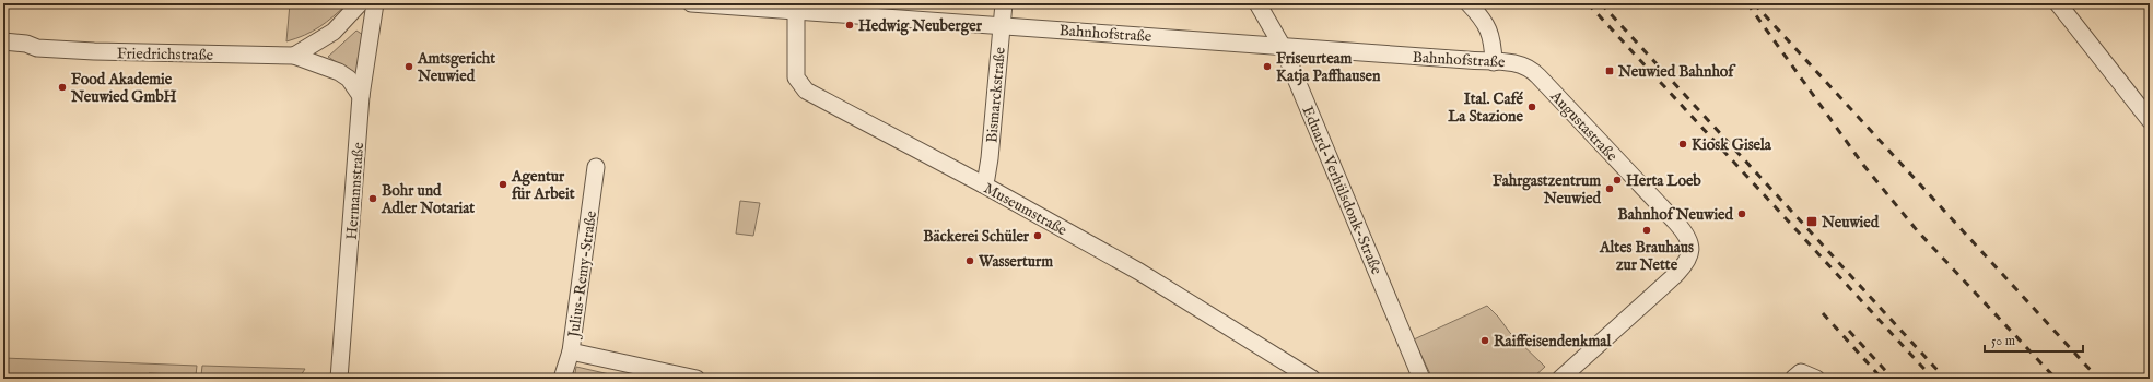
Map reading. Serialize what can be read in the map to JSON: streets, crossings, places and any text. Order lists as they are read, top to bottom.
{
  "streets": {
    "street": [
      "Bahnhofstraße",
      "Friedrichstraße",
      "Bismarckstraße",
      "Augustastraße",
      "Eduard-Verhülsdonk-Straße",
      "Hermannstraße",
      "Museumstraße",
      "Julius-Remy-Straße"
    ]
  },
  "crossings": [
    ["Bahnhofstraße", "Bismarckstraße"],
    ["Bahnhofstraße", "Augustastraße"],
    ["Bahnhofstraße", "Eduard-Verhülsdonk-Straße"],
    ["Bahnhofstraße", "Museumstraße"],
    ["Friedrichstraße", "Hermannstraße"],
    ["Bismarckstraße", "Museumstraße"]
  ],
  "places": {
    "other": [
      "Hedwig Neuberger",
      "Amtsgericht Neuwied",
      "Friseurteam Katja Paffhausen",
      "Food Akademie Neuwied GmbH",
      "Ital. Café La Stazione",
      "Kiosk Gisela",
      "Herta Loeb",
      "Agentur für Arbeit",
      "Fahrgastzentrum Neuwied",
      "Bohr und Adler Notariat",
      "Bahnhof Neuwied",
      "Altes Brauhaus zur Nette",
      "Bäckerei Schüler",
      "Wasserturm",
      "Raiffeisendenkmal"
    ],
    "transit": ["Neuwied Bahnhof", "Neuwied"]
  },
  "scale_bar": "50 m"
}
